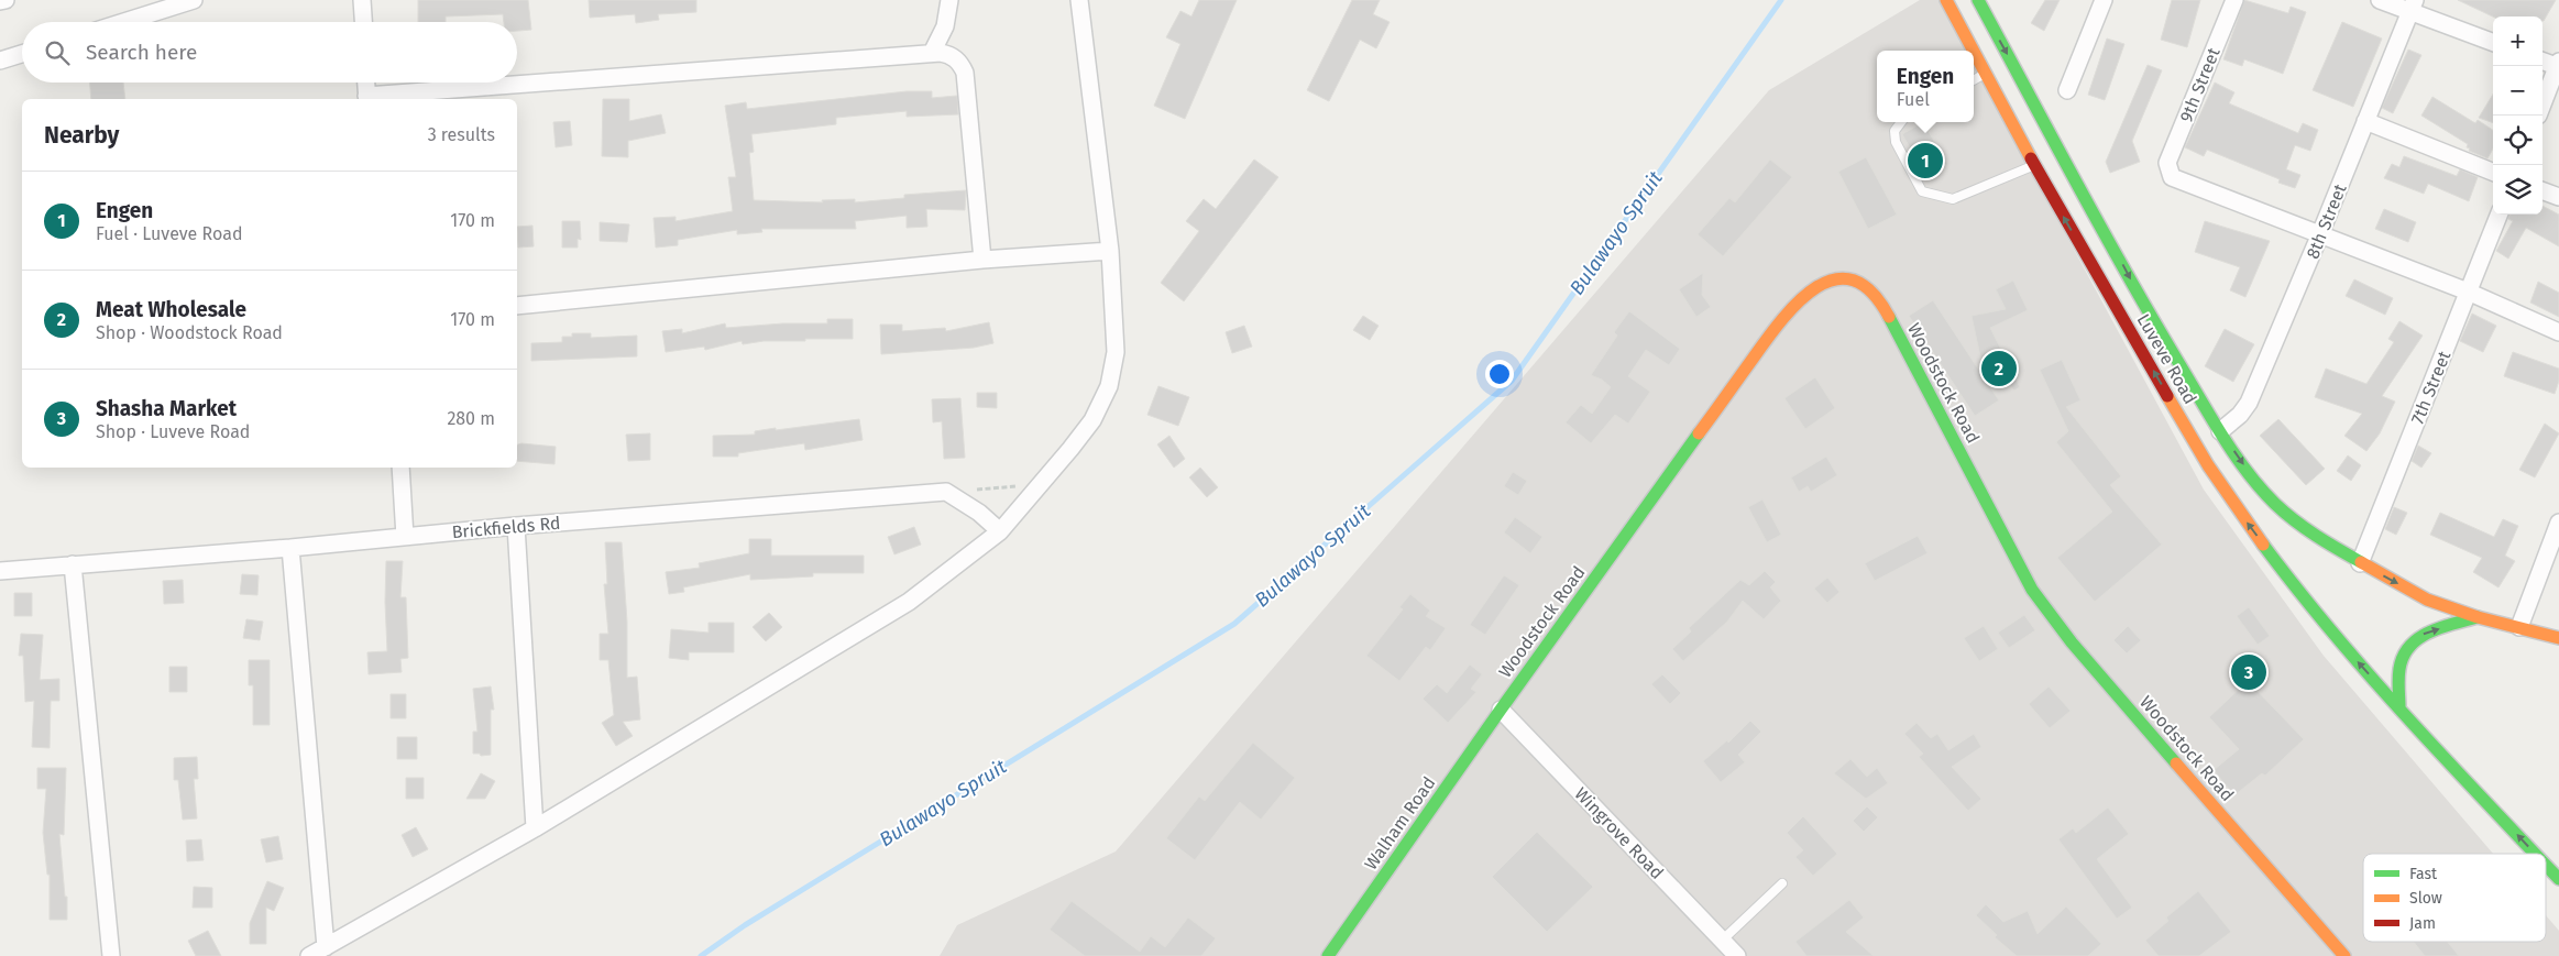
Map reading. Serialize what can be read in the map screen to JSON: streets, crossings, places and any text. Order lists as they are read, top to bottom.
{
  "streets": {
    "street": [
      "9th Street",
      "8th Street",
      "Luveve Road",
      "Woodstock Road",
      "7th Street",
      "Brickfields Rd",
      "Walham Road",
      "Wingrove Road"
    ]
  },
  "crossings": [
    ["9th Street", "8th Street"],
    ["8th Street", "Luveve Road"],
    ["Luveve Road", "7th Street"],
    ["Woodstock Road", "Walham Road"],
    ["Woodstock Road", "Wingrove Road"],
    ["Walham Road", "Wingrove Road"]
  ],
  "water": ["Bulawayo Spruit"],
  "legend": ["Fast", "Slow", "Jam"],
  "page": {
    "map_buttons": ["+", "−"],
    "search": "Search here",
    "popup": ["Engen", "Fuel"],
    "heading": ["Nearby", "3 results"],
    "pins": ["1", "2", "3"],
    "list": [
      {
        "mark": "1",
        "name": "Engen",
        "note": "Fuel · Luveve Road",
        "value": "170 m"
      },
      {
        "mark": "2",
        "name": "Meat Wholesale",
        "note": "Shop · Woodstock Road",
        "value": "170 m"
      },
      {
        "mark": "3",
        "name": "Shasha Market",
        "note": "Shop · Luveve Road",
        "value": "280 m"
      }
    ]
  }
}
